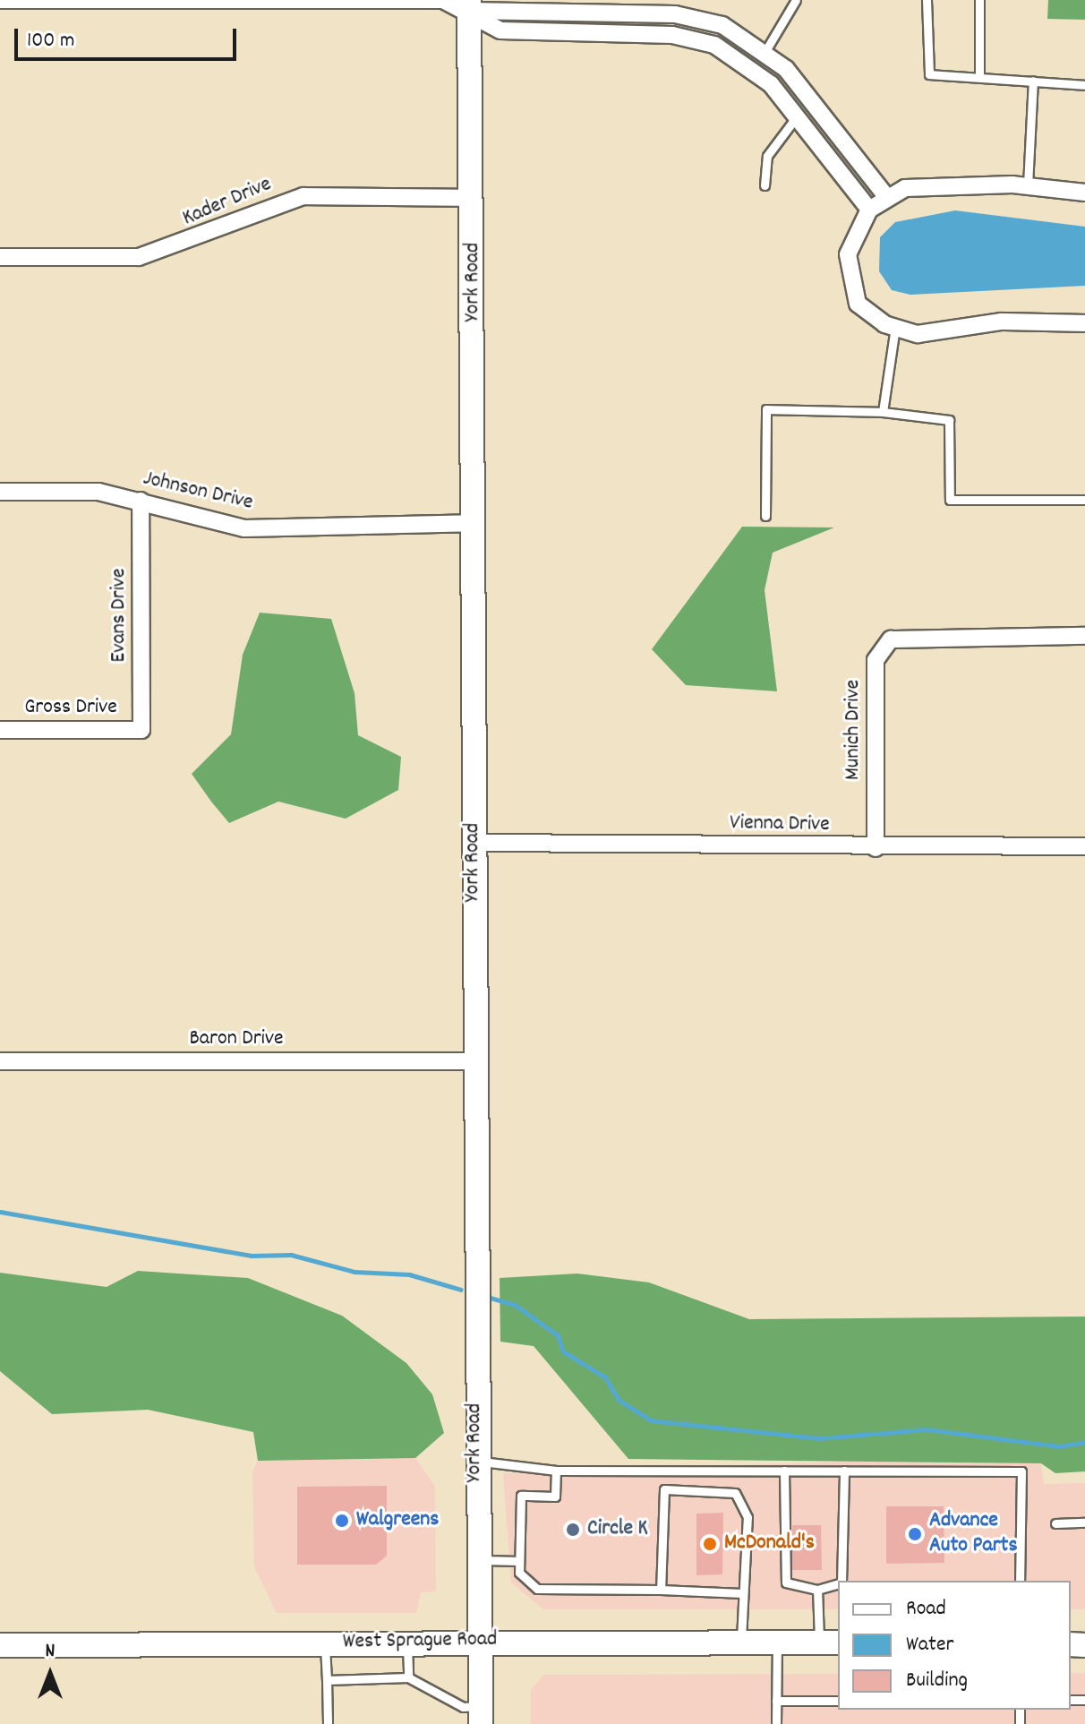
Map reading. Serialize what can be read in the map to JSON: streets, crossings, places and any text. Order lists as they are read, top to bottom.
{
  "streets": {
    "street": [
      "Kader Drive",
      "York Road",
      "Johnson Drive",
      "Evans Drive",
      "Gross Drive",
      "Munich Drive",
      "Vienna Drive",
      "Baron Drive",
      "West Sprague Road"
    ]
  },
  "crossings": [
    ["Kader Drive", "York Road"],
    ["York Road", "Johnson Drive"],
    ["York Road", "Vienna Drive"],
    ["York Road", "Baron Drive"],
    ["York Road", "West Sprague Road"],
    ["Johnson Drive", "Evans Drive"],
    ["Evans Drive", "Gross Drive"],
    ["Munich Drive", "Vienna Drive"]
  ],
  "places": [
    "Walgreens",
    "Circle K",
    "Advance Auto Parts",
    "McDonald's"
  ],
  "legend": ["Road", "Water", "Building"],
  "scale_bar": "100 m",
  "north": "top"
}
